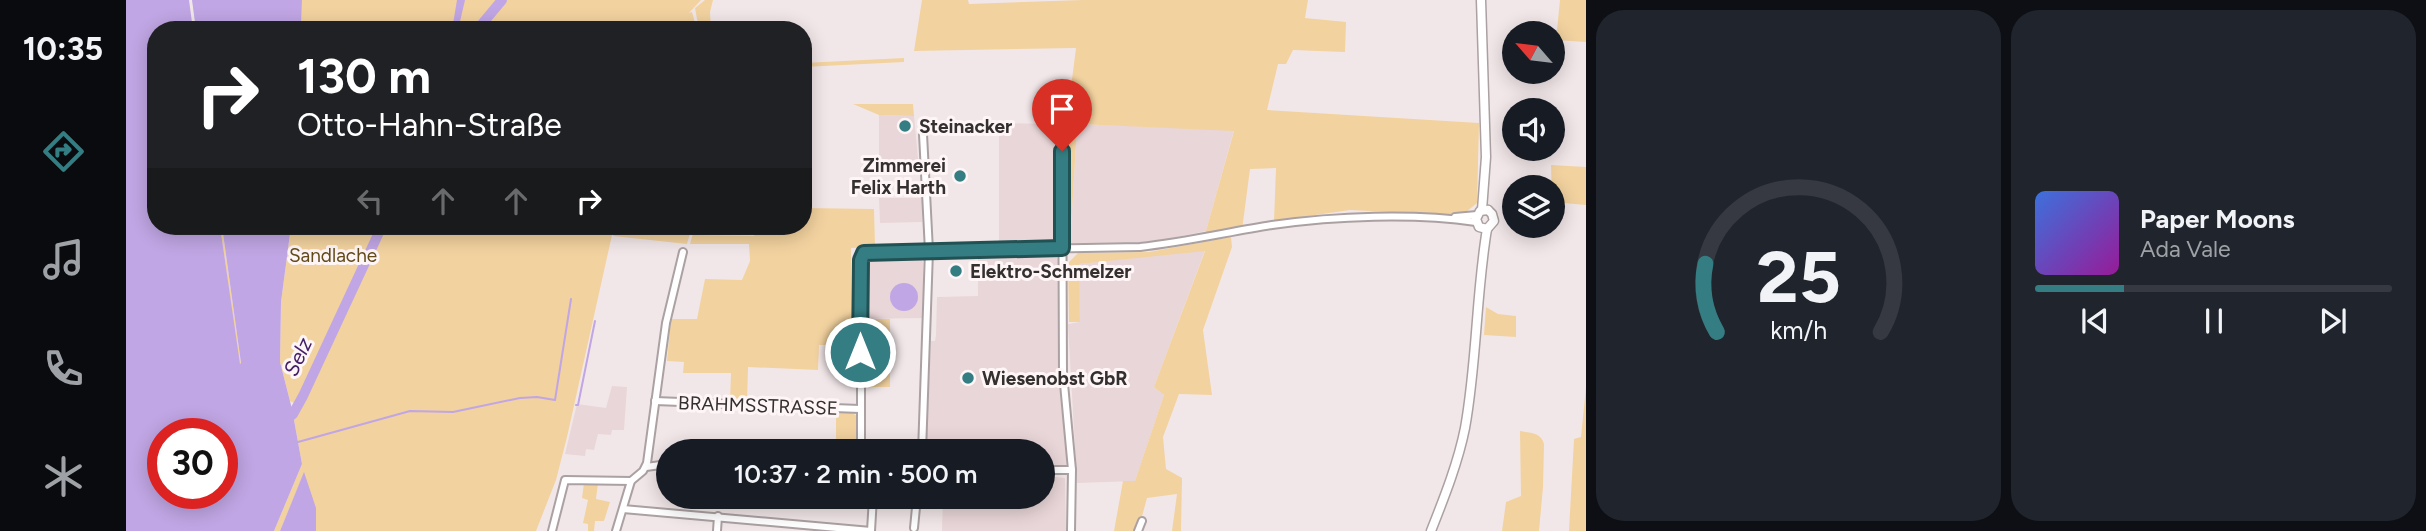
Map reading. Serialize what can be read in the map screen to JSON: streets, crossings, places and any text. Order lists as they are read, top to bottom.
{
  "streets": {
    "street": ["BRAHMSSTRASSE"]
  },
  "water": ["Selz"],
  "parks": ["Sandlache"],
  "places": [
    "Steinacker",
    "Zimmerei Felix Harth",
    "Elektro-Schmelzer",
    "Wiesenobst GbR"
  ],
  "north": "top left",
  "page": {
    "tabs": "10:35",
    "turn": ["130 m", "Otto-Hahn-Straße"],
    "song": ["Paper Moons", "Ada Vale"],
    "limit": "30",
    "trip": "10:37 · 2 min · 500 m",
    "gauge": ["25", "km/h"]
  }
}
